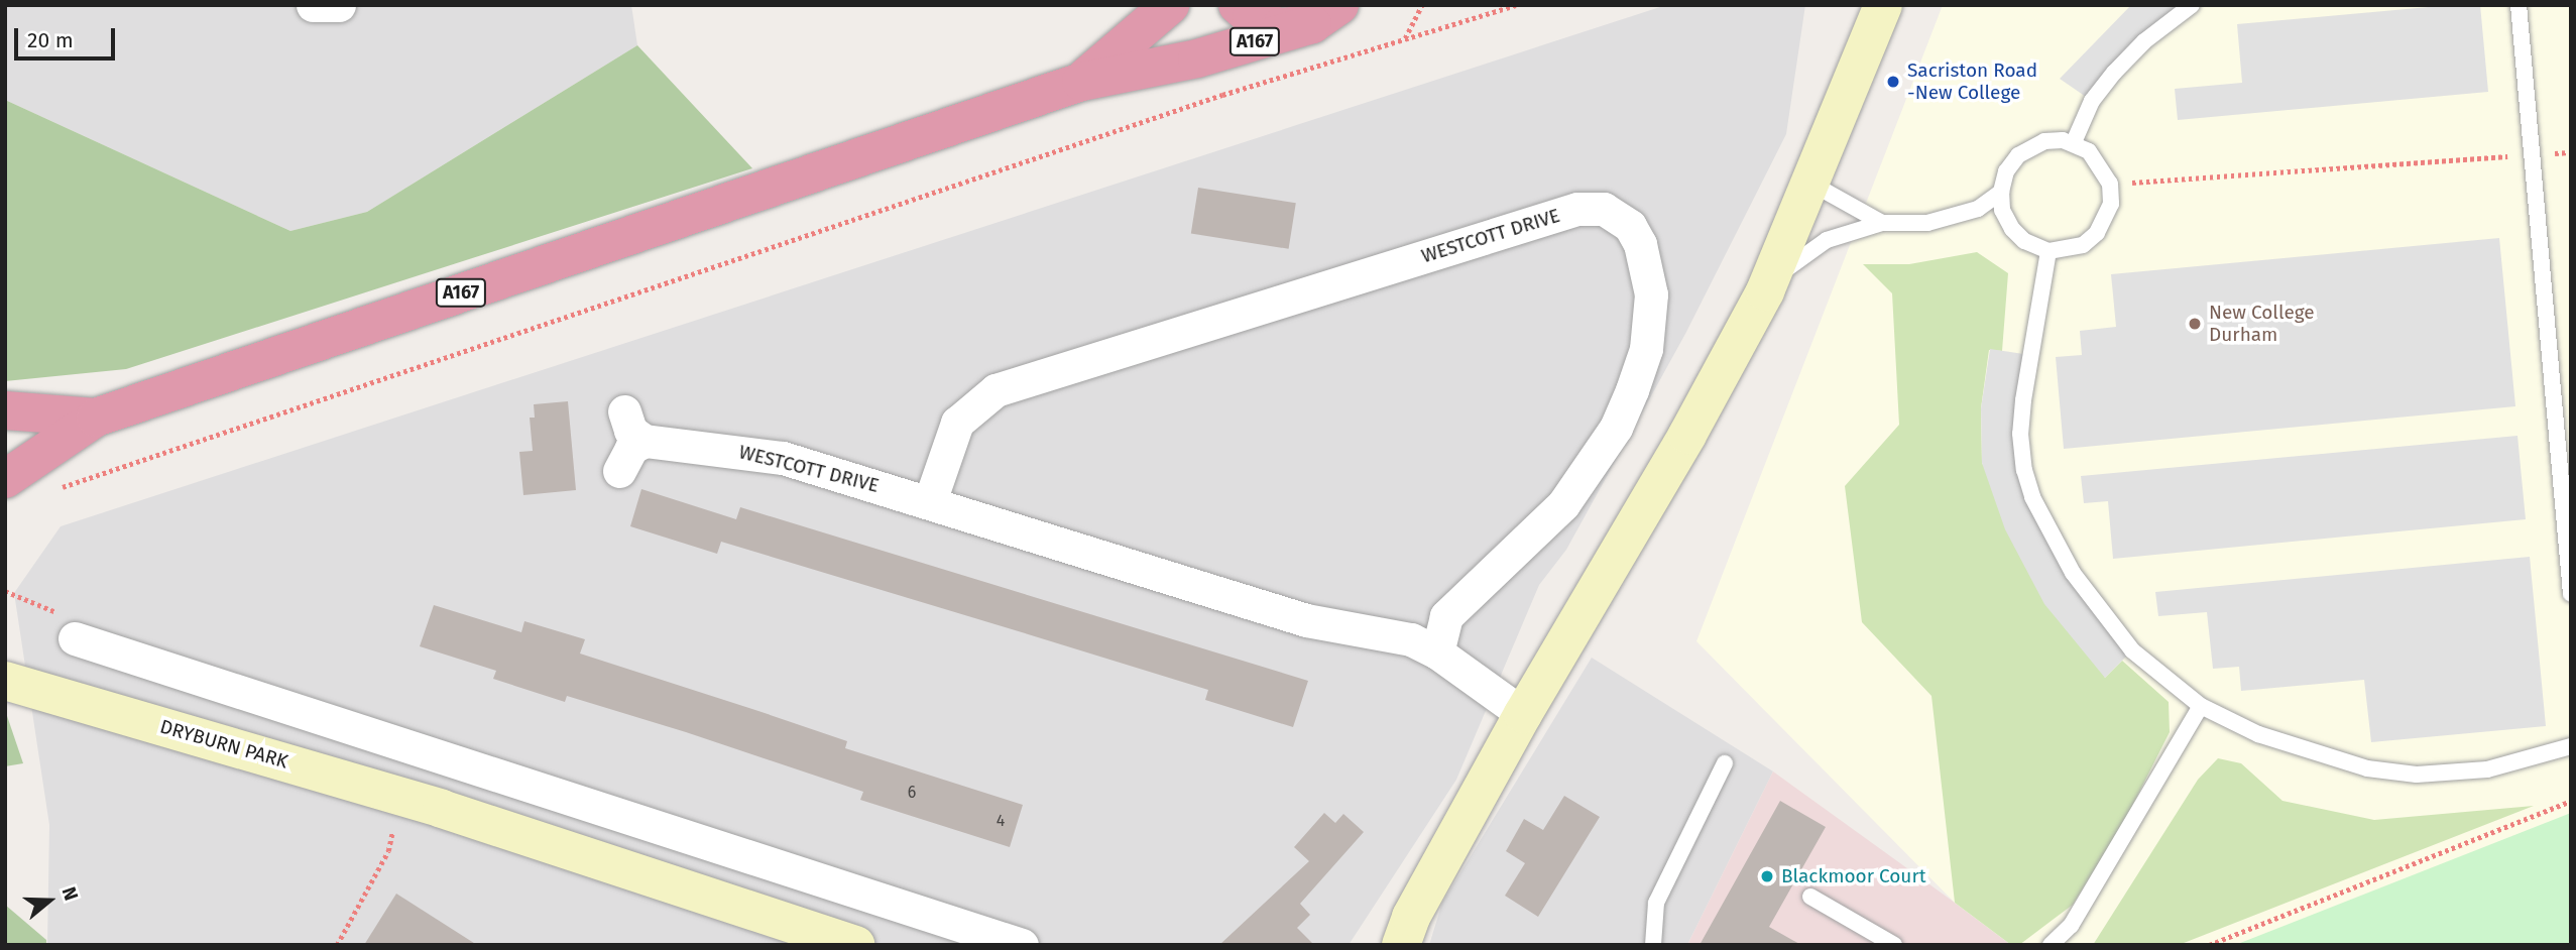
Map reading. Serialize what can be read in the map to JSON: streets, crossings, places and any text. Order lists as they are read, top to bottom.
{
  "streets": {
    "highway": ["A167"],
    "main road": ["DRYBURN PARK"],
    "street": ["WESTCOTT DRIVE"]
  },
  "places": ["Sacriston Road -New College", "New College Durham", "Blackmoor Court"],
  "house_numbers": ["6", "4"],
  "scale_bar": "20 m",
  "north": "right"
}
